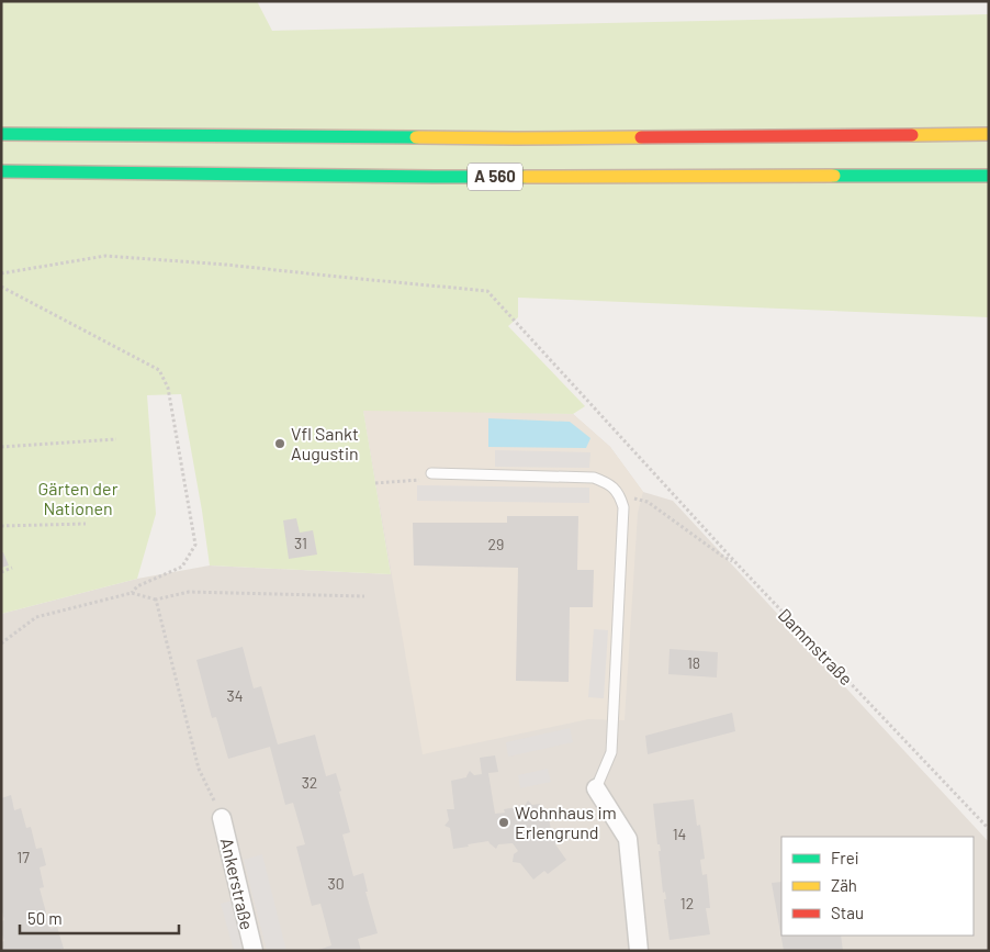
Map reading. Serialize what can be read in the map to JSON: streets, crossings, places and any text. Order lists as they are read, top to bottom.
{
  "streets": {
    "highway": ["A 560"],
    "street": ["Ankerstraße"],
    "path": ["Dammstraße"]
  },
  "parks": ["Gärten der Nationen"],
  "places": ["Vfl Sankt Augustin", "Wohnhaus im Erlengrund"],
  "house_numbers": [
    "31",
    "29",
    "18",
    "34",
    "32",
    "14",
    "17",
    "30",
    "12"
  ],
  "legend": ["Frei", "Zäh", "Stau"],
  "scale_bar": "50 m"
}
